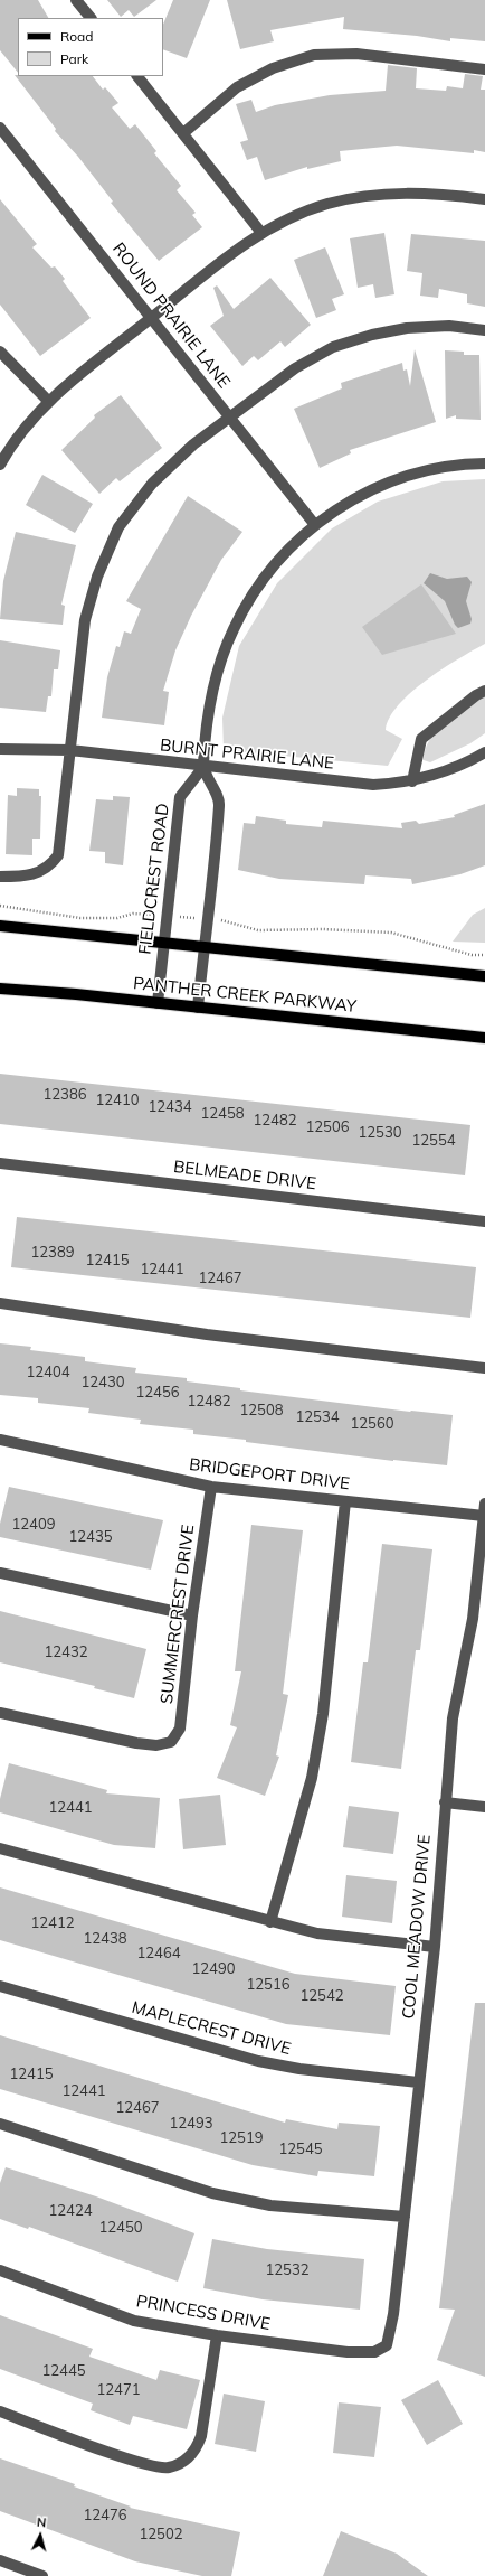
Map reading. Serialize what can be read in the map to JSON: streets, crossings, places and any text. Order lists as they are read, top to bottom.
{
  "streets": {
    "main road": ["PANTHER CREEK PARKWAY"],
    "street": [
      "ROUND PRAIRIE LANE",
      "BURNT PRAIRIE LANE",
      "FIELDCREST ROAD",
      "BELMEADE DRIVE",
      "BRIDGEPORT DRIVE",
      "SUMMERCREST DRIVE",
      "COOL MEADOW DRIVE",
      "MAPLECREST DRIVE",
      "PRINCESS DRIVE"
    ]
  },
  "crossings": [
    ["BURNT PRAIRIE LANE", "FIELDCREST ROAD"],
    ["FIELDCREST ROAD", "PANTHER CREEK PARKWAY"],
    ["BRIDGEPORT DRIVE", "SUMMERCREST DRIVE"],
    ["BRIDGEPORT DRIVE", "COOL MEADOW DRIVE"],
    ["COOL MEADOW DRIVE", "MAPLECREST DRIVE"],
    ["COOL MEADOW DRIVE", "PRINCESS DRIVE"]
  ],
  "house_numbers": [
    "12386",
    "12410",
    "12434",
    "12458",
    "12482",
    "12506",
    "12530",
    "12554",
    "12389",
    "12415",
    "12441",
    "12467",
    "12404",
    "12430",
    "12456",
    "12482",
    "12508",
    "12534",
    "12560",
    "12409",
    "12435",
    "12432",
    "12441",
    "12412",
    "12438",
    "12464",
    "12490",
    "12516",
    "12542",
    "12415",
    "12441",
    "12467",
    "12493",
    "12519",
    "12545",
    "12424",
    "12450",
    "12532",
    "12445",
    "12471",
    "12476",
    "12502"
  ],
  "legend": ["Road", "Park"],
  "north": "top"
}
